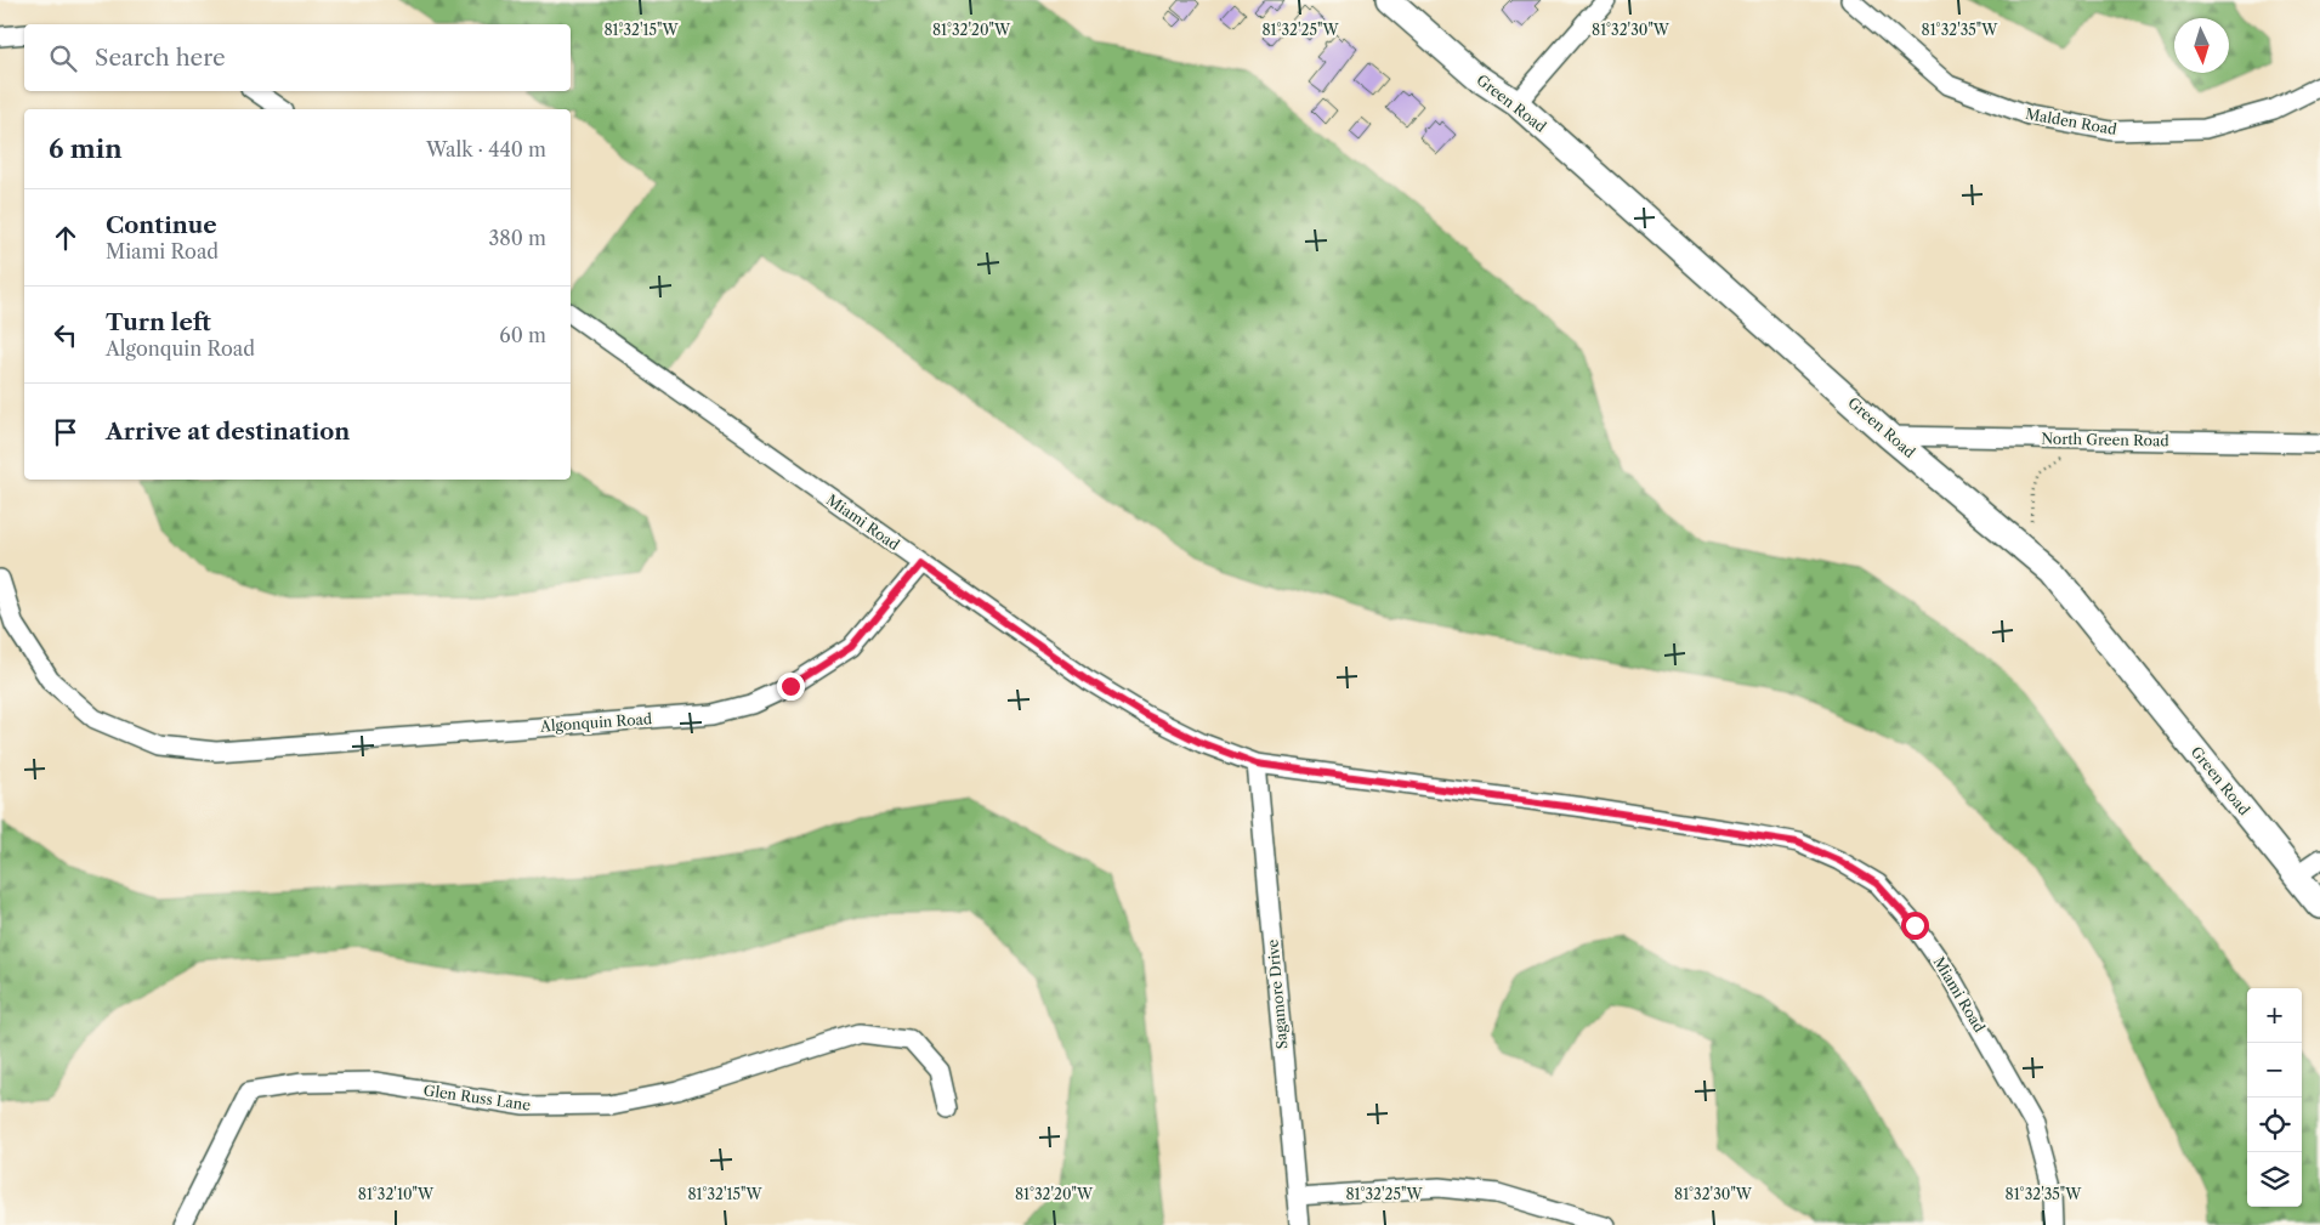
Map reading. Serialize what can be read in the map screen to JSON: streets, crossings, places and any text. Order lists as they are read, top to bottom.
{
  "streets": {
    "main road": ["Green Road"],
    "street": [
      "Malden Road",
      "North Green Road",
      "Miami Road",
      "Algonquin Road",
      "Sagamore Drive",
      "Glen Russ Lane"
    ]
  },
  "crossings": [
    ["Green Road", "North Green Road"],
    ["Miami Road", "Algonquin Road"],
    ["Miami Road", "Sagamore Drive"]
  ],
  "north": "bottom",
  "page": {
    "search": "Search here",
    "heading": ["6 min", "Walk · 440 m"],
    "list": [
      ["Continue", "Miami Road", "380 m"],
      ["Turn left", "Algonquin Road", "60 m"],
      "Arrive at destination"
    ],
    "map_buttons": ["+", "−"]
  },
  "coordinates": [
    "81°32'15\"W",
    "81°32'20\"W",
    "81°32'25\"W",
    "81°32'30\"W",
    "81°32'35\"W",
    "81°32'10\"W"
  ]
}
